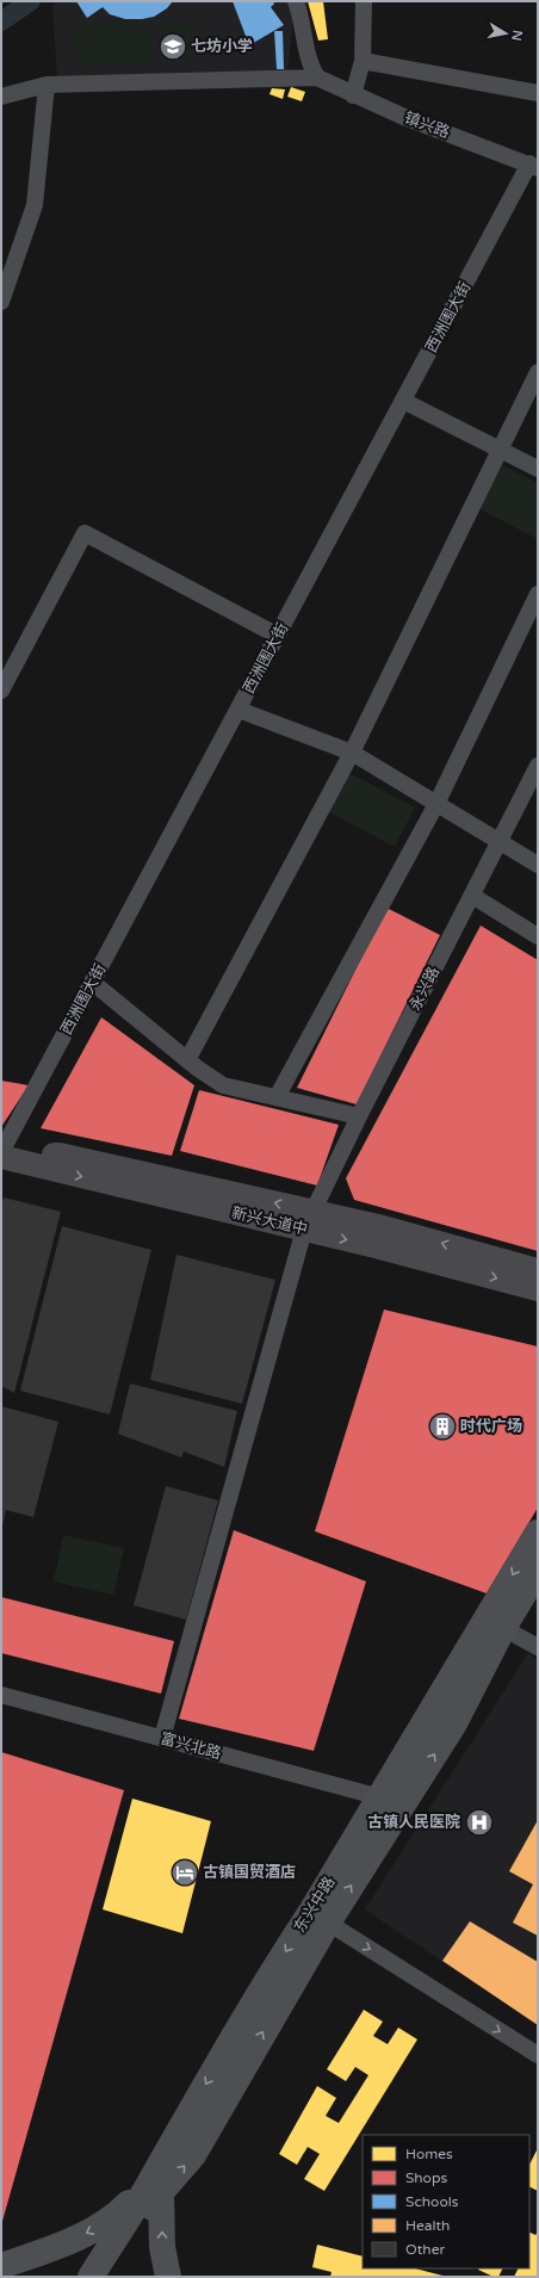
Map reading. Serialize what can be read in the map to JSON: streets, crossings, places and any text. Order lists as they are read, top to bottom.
{
  "streets": {
    "main road": ["新兴大道中", "东兴中路"],
    "street": [
      "镇兴路",
      "西洲围大街",
      "永兴路",
      "富兴北路"
    ]
  },
  "crossings": [
    ["镇兴路", "西洲围大街"],
    ["永兴路", "新兴大道中"],
    ["永兴路", "富兴北路"],
    ["富兴北路", "东兴中路"]
  ],
  "places": {
    "school or university": ["七坊小学"],
    "building": ["时代广场"],
    "hospital": ["古镇人民医院"],
    "hotel": ["古镇国贸酒店"]
  },
  "legend": [
    "Homes",
    "Shops",
    "Schools",
    "Health",
    "Other"
  ],
  "north": "right"
}
